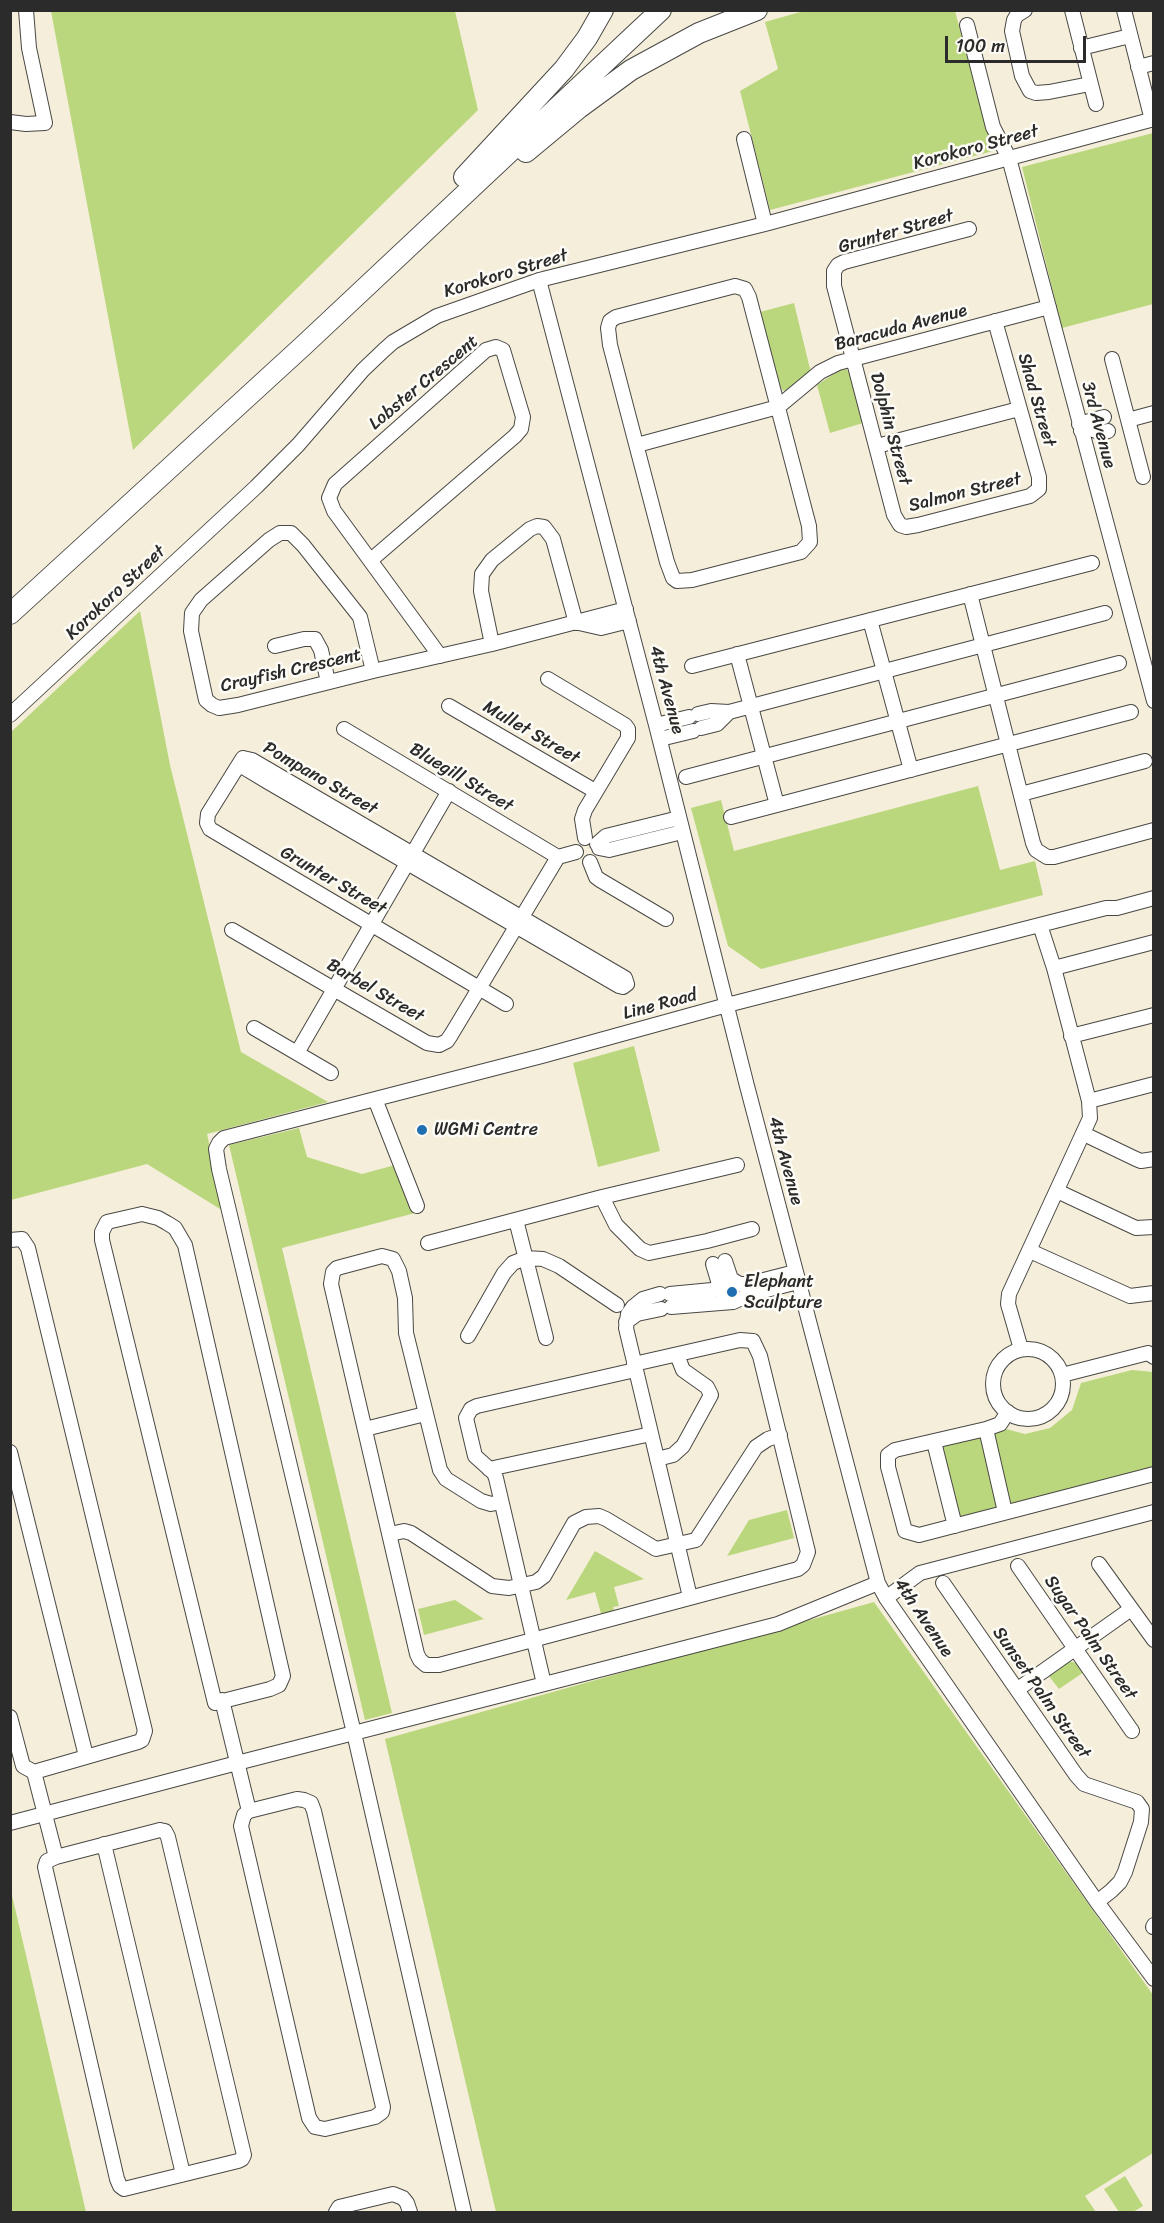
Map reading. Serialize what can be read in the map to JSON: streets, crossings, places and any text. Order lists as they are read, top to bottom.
{
  "streets": {
    "street": [
      "Korokoro Street",
      "Grunter Street",
      "Baracuda Avenue",
      "Lobster Crescent",
      "Shad Street",
      "3rd Avenue",
      "Dolphin Street",
      "Salmon Street",
      "Crayfish Crescent",
      "4th Avenue",
      "Mullet Street",
      "Bluegill Street",
      "Pompano Street",
      "Barbel Street",
      "Line Road",
      "Sugar Palm Street",
      "Sunset Palm Street"
    ]
  },
  "crossings": [
    ["Korokoro Street", "3rd Avenue"],
    ["Korokoro Street", "4th Avenue"],
    ["Grunter Street", "Dolphin Street"],
    ["Grunter Street", "Pompano Street"],
    ["Grunter Street", "Barbel Street"],
    ["Baracuda Avenue", "Shad Street"],
    ["Baracuda Avenue", "3rd Avenue"],
    ["Baracuda Avenue", "Dolphin Street"],
    ["Lobster Crescent", "Crayfish Crescent"],
    ["Shad Street", "Salmon Street"],
    ["Dolphin Street", "Salmon Street"],
    ["Crayfish Crescent", "4th Avenue"],
    ["4th Avenue", "Line Road"],
    ["4th Avenue", "Sunset Palm Street"]
  ],
  "places": ["WGMi Centre", "Elephant Sculpture"],
  "scale_bar": "100 m"
}
